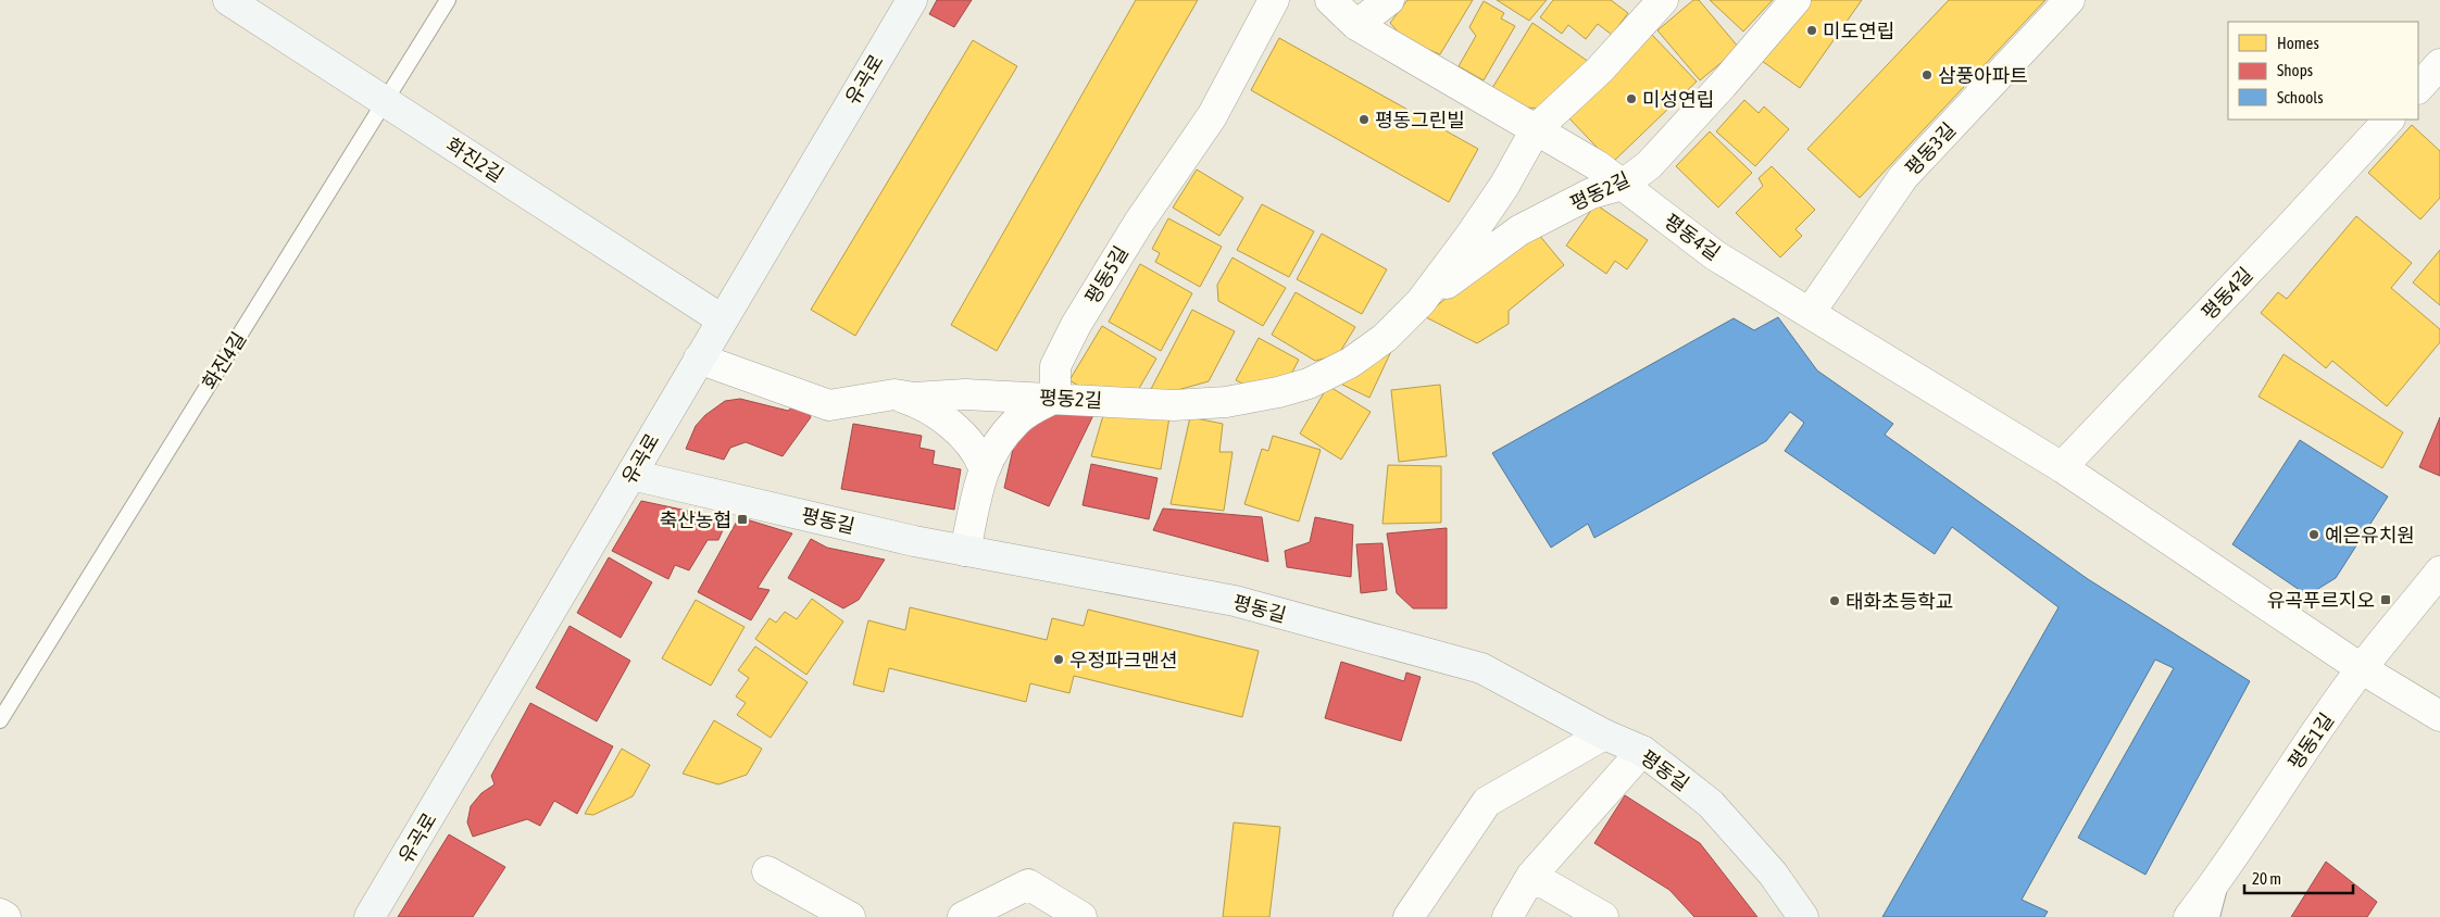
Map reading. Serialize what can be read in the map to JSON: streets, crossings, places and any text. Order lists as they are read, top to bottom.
{
  "streets": {
    "street": [
      "유곡로",
      "평동3길",
      "화진2길",
      "평동2길",
      "평동4길",
      "평동5길",
      "평동길",
      "평동1길"
    ],
    "lane": ["화진4길"]
  },
  "crossings": [
    ["유곡로", "화진2길"],
    ["유곡로", "평동2길"],
    ["유곡로", "평동길"],
    ["평동3길", "평동4길"],
    ["화진2길", "화진4길"],
    ["평동2길", "평동4길"],
    ["평동2길", "평동5길"],
    ["평동4길", "평동1길"]
  ],
  "places": {
    "other": [
      "미도연립",
      "삼풍아파트",
      "미성연립",
      "평동그린빌",
      "예은유치원",
      "태화초등학교",
      "우정파크맨션"
    ],
    "transit": ["축산농협", "유곡푸르지오"]
  },
  "legend": ["Homes", "Shops", "Schools"],
  "scale_bar": "20 m"
}
